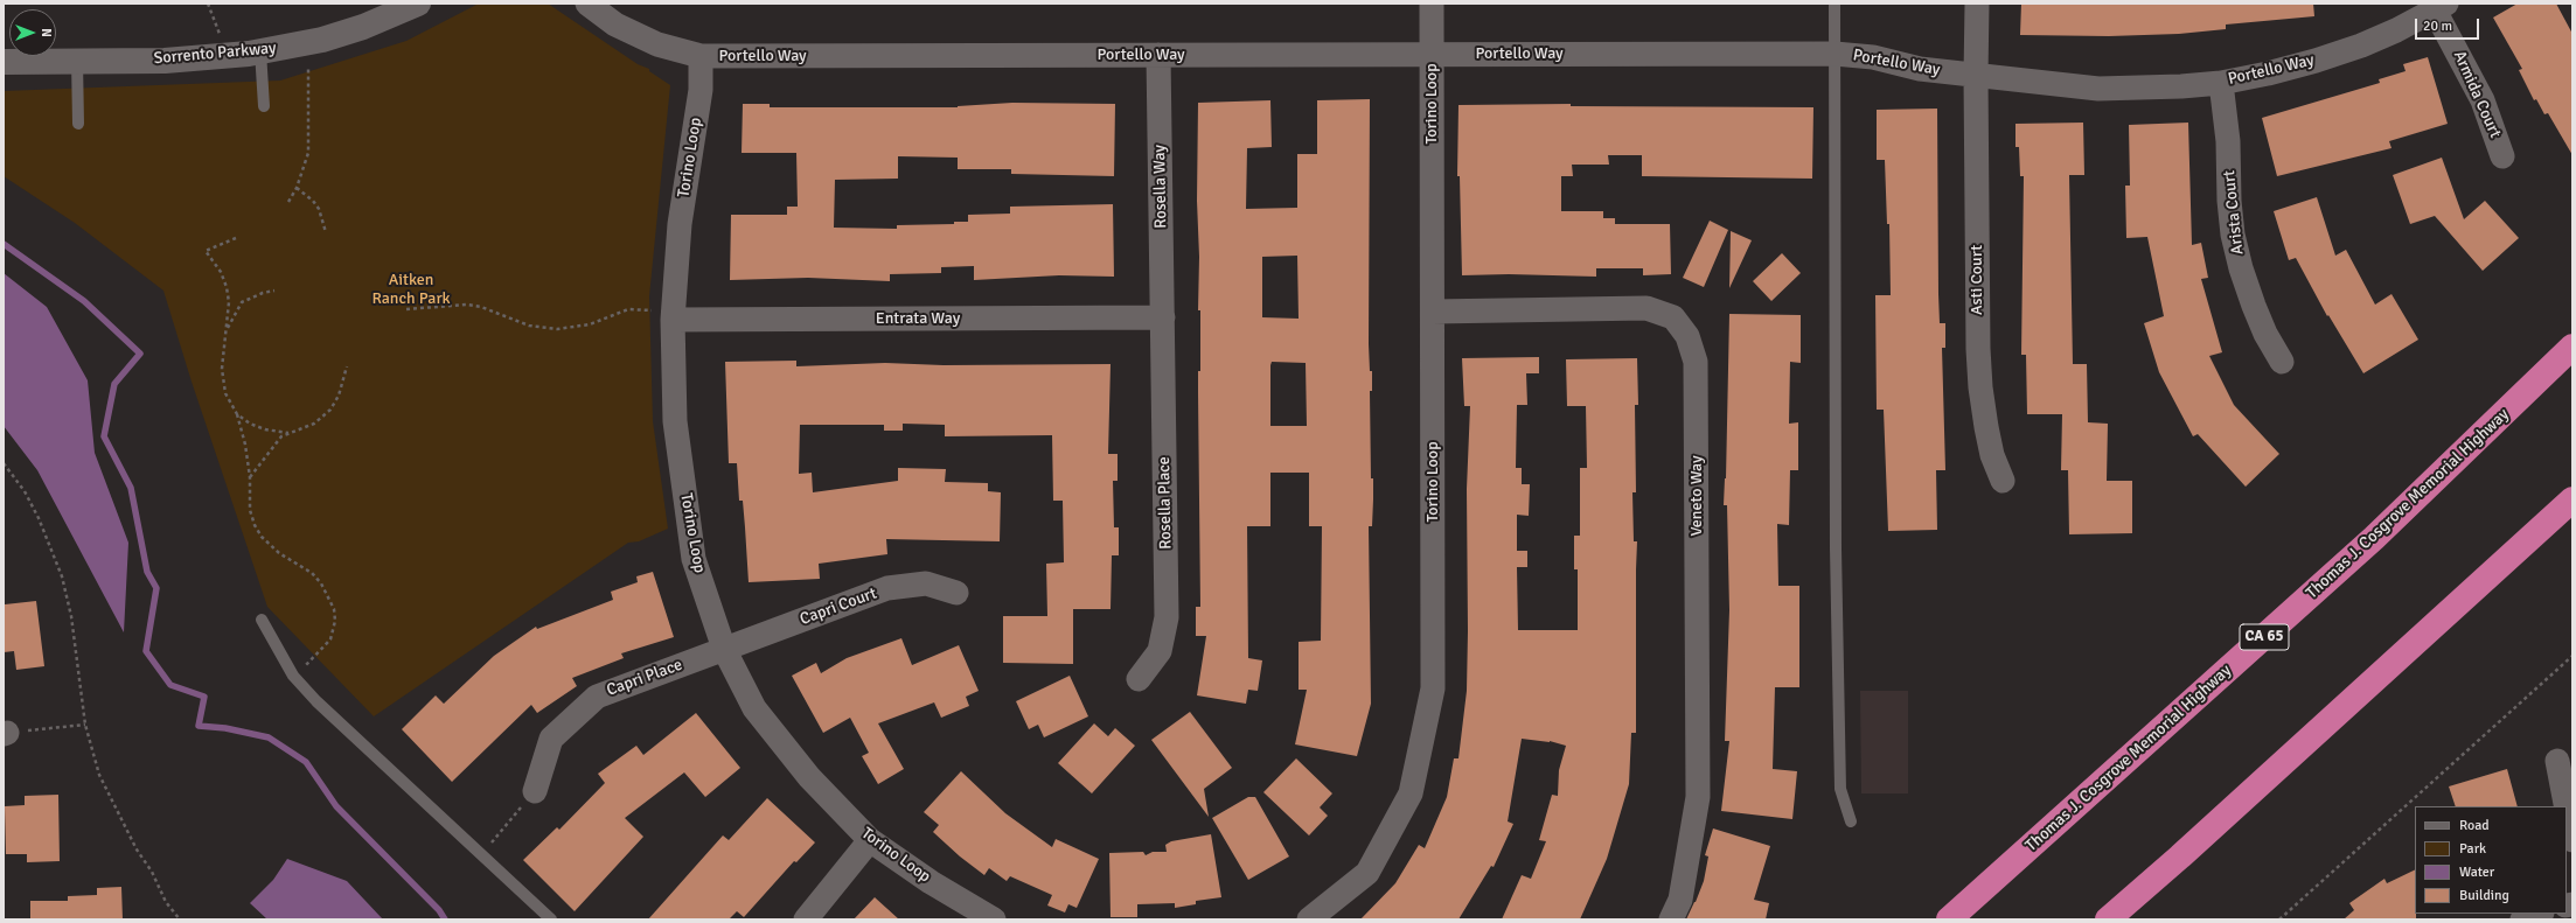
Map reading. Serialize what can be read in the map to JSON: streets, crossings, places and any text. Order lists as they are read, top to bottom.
{
  "streets": {
    "highway": ["Thomas J. Cosgrove Memorial Highway", "CA 65"],
    "street": [
      "Sorrento Parkway",
      "Portello Way",
      "Armida Court",
      "Torino Loop",
      "Rosella Way",
      "Arista Court",
      "Asti Court",
      "Entrata Way",
      "Veneto Way",
      "Rosella Place",
      "Capri Court",
      "Capri Place"
    ]
  },
  "crossings": [
    ["Portello Way", "Armida Court"],
    ["Portello Way", "Torino Loop"],
    ["Portello Way", "Rosella Way"],
    ["Portello Way", "Arista Court"],
    ["Portello Way", "Asti Court"],
    ["Torino Loop", "Entrata Way"],
    ["Torino Loop", "Veneto Way"],
    ["Torino Loop", "Capri Court"],
    ["Torino Loop", "Capri Place"],
    ["Rosella Way", "Entrata Way"],
    ["Rosella Way", "Rosella Place"],
    ["Entrata Way", "Rosella Place"],
    ["Capri Court", "Capri Place"]
  ],
  "parks": ["Aitken Ranch Park"],
  "legend": [
    "Road",
    "Park",
    "Water",
    "Building"
  ],
  "scale_bar": "20 m",
  "north": "right"
}
